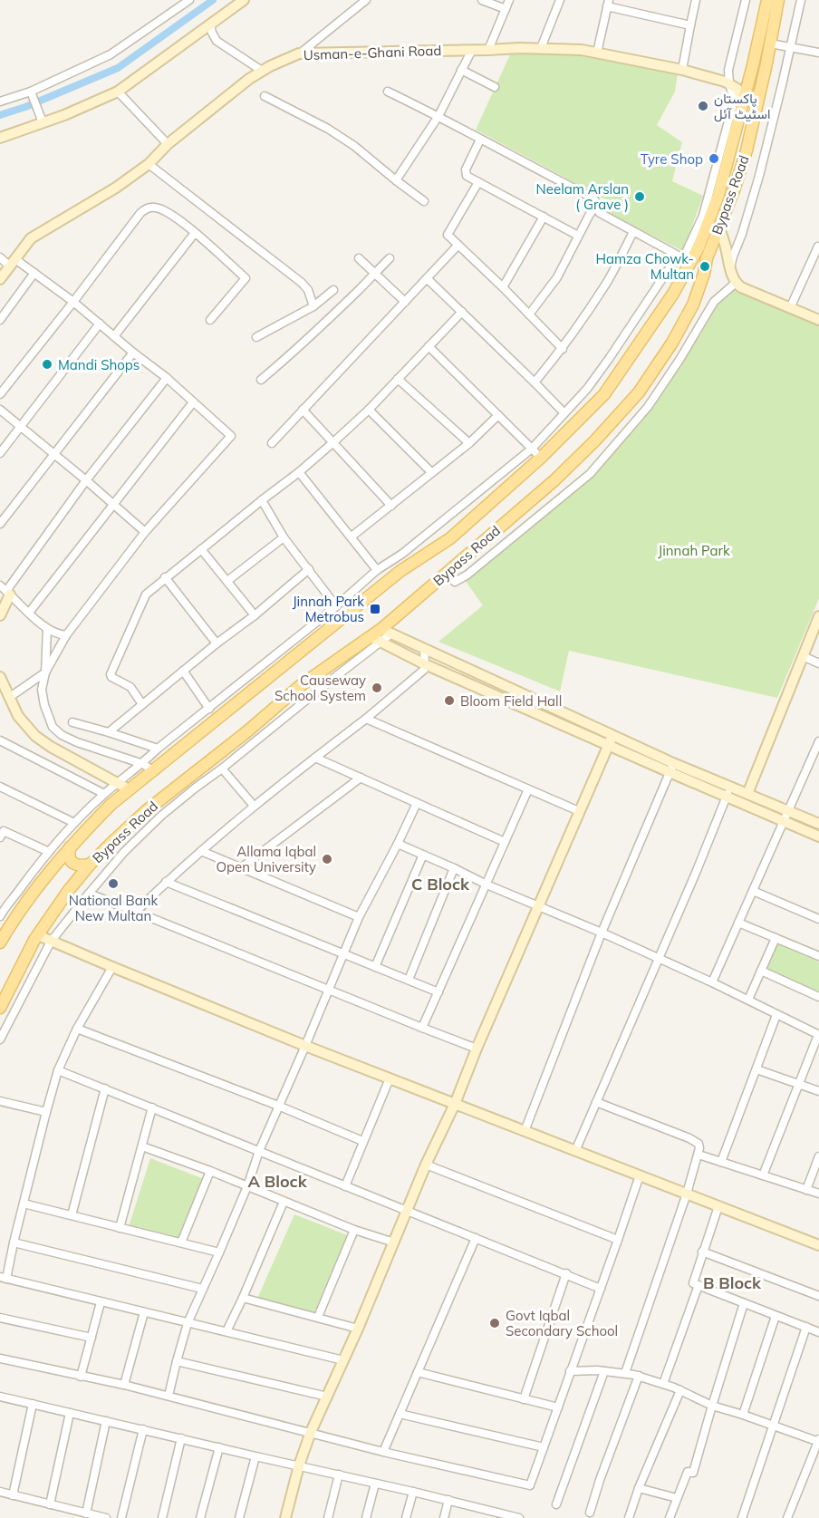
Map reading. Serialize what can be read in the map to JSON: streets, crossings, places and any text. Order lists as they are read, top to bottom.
{
  "streets": {
    "main road": ["Usman-e-Ghani Road", "Bypass Road"]
  },
  "districts": ["C Block", "A Block", "B Block"],
  "parks": ["Jinnah Park"],
  "places": {
    "other": [
      "پاکستان اسٹیٹ آئل",
      "Tyre Shop",
      "Neelam Arslan ( Grave )",
      "Hamza Chowk- Multan",
      "Mandi Shops",
      "Causeway School System",
      "Bloom Field Hall",
      "Allama Iqbal Open University",
      "National Bank New Multan",
      "Govt Iqbal Secondary School"
    ],
    "transit": ["Jinnah Park Metrobus"]
  }
}
